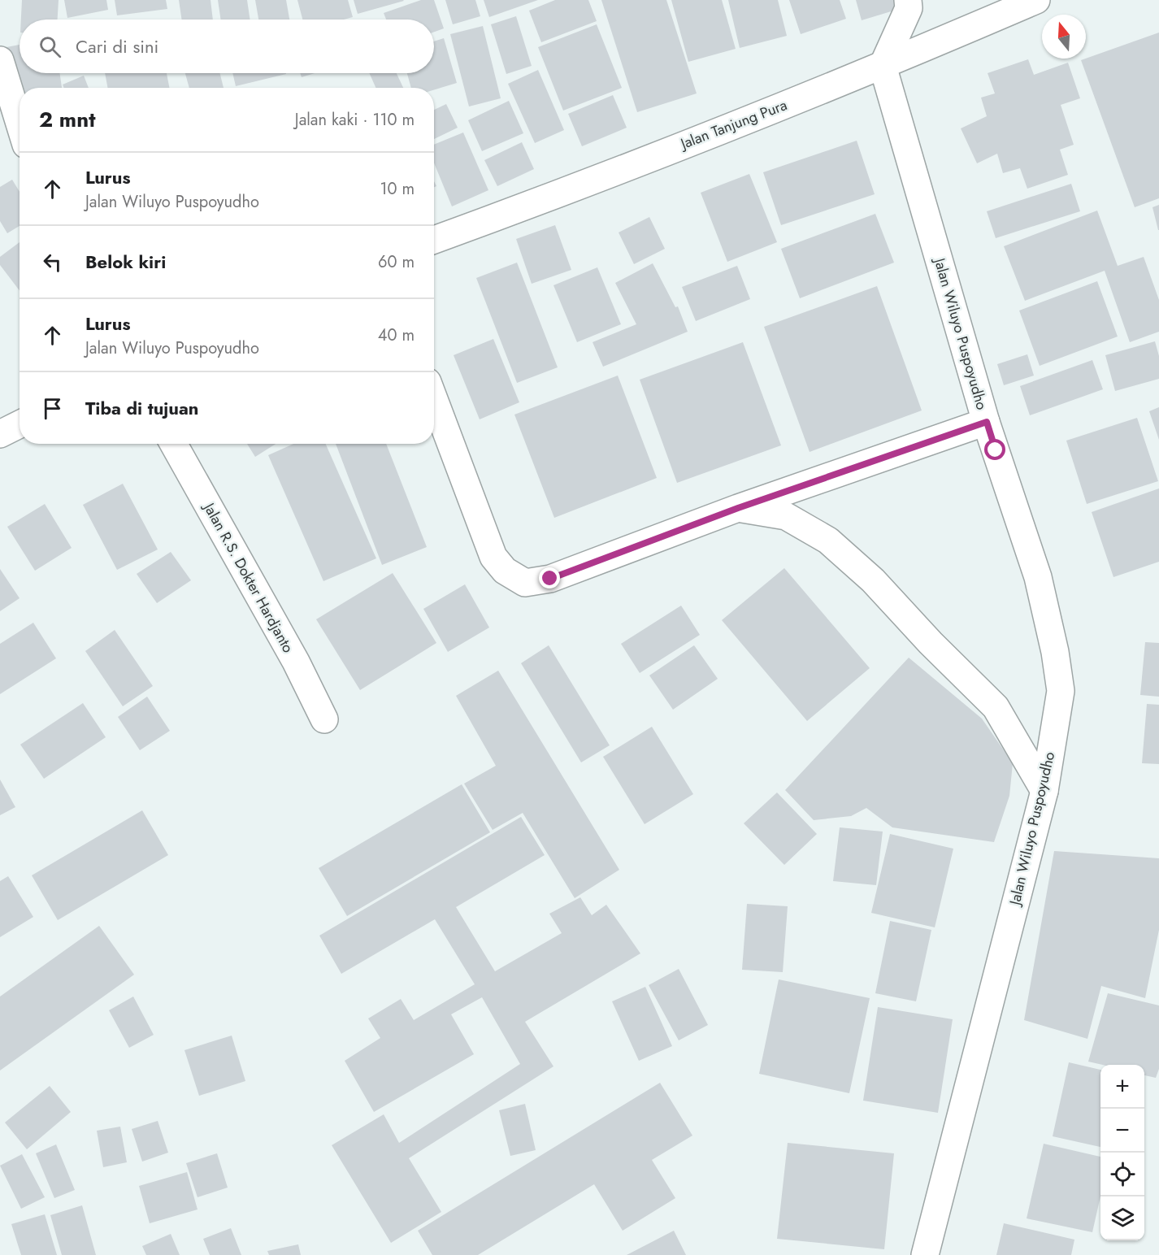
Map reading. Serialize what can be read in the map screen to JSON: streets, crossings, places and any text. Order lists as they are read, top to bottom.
{
  "streets": {
    "street": ["Jalan Tanjung Pura", "Jalan Wiluyo Puspoyudho", "Jalan R.S. Dokter Hardjanto"]
  },
  "crossings": [
    ["Jalan Tanjung Pura", "Jalan Wiluyo Puspoyudho"]
  ],
  "north": "top",
  "page": {
    "search": "Cari di sini",
    "heading": ["2 mnt", "Jalan kaki · 110 m"],
    "list": [
      ["Lurus", "Jalan Wiluyo Puspoyudho", "10 m"],
      ["Belok kiri", "60 m"],
      ["Lurus", "Jalan Wiluyo Puspoyudho", "40 m"],
      "Tiba di tujuan"
    ],
    "map_buttons": ["+", "−"]
  }
}
